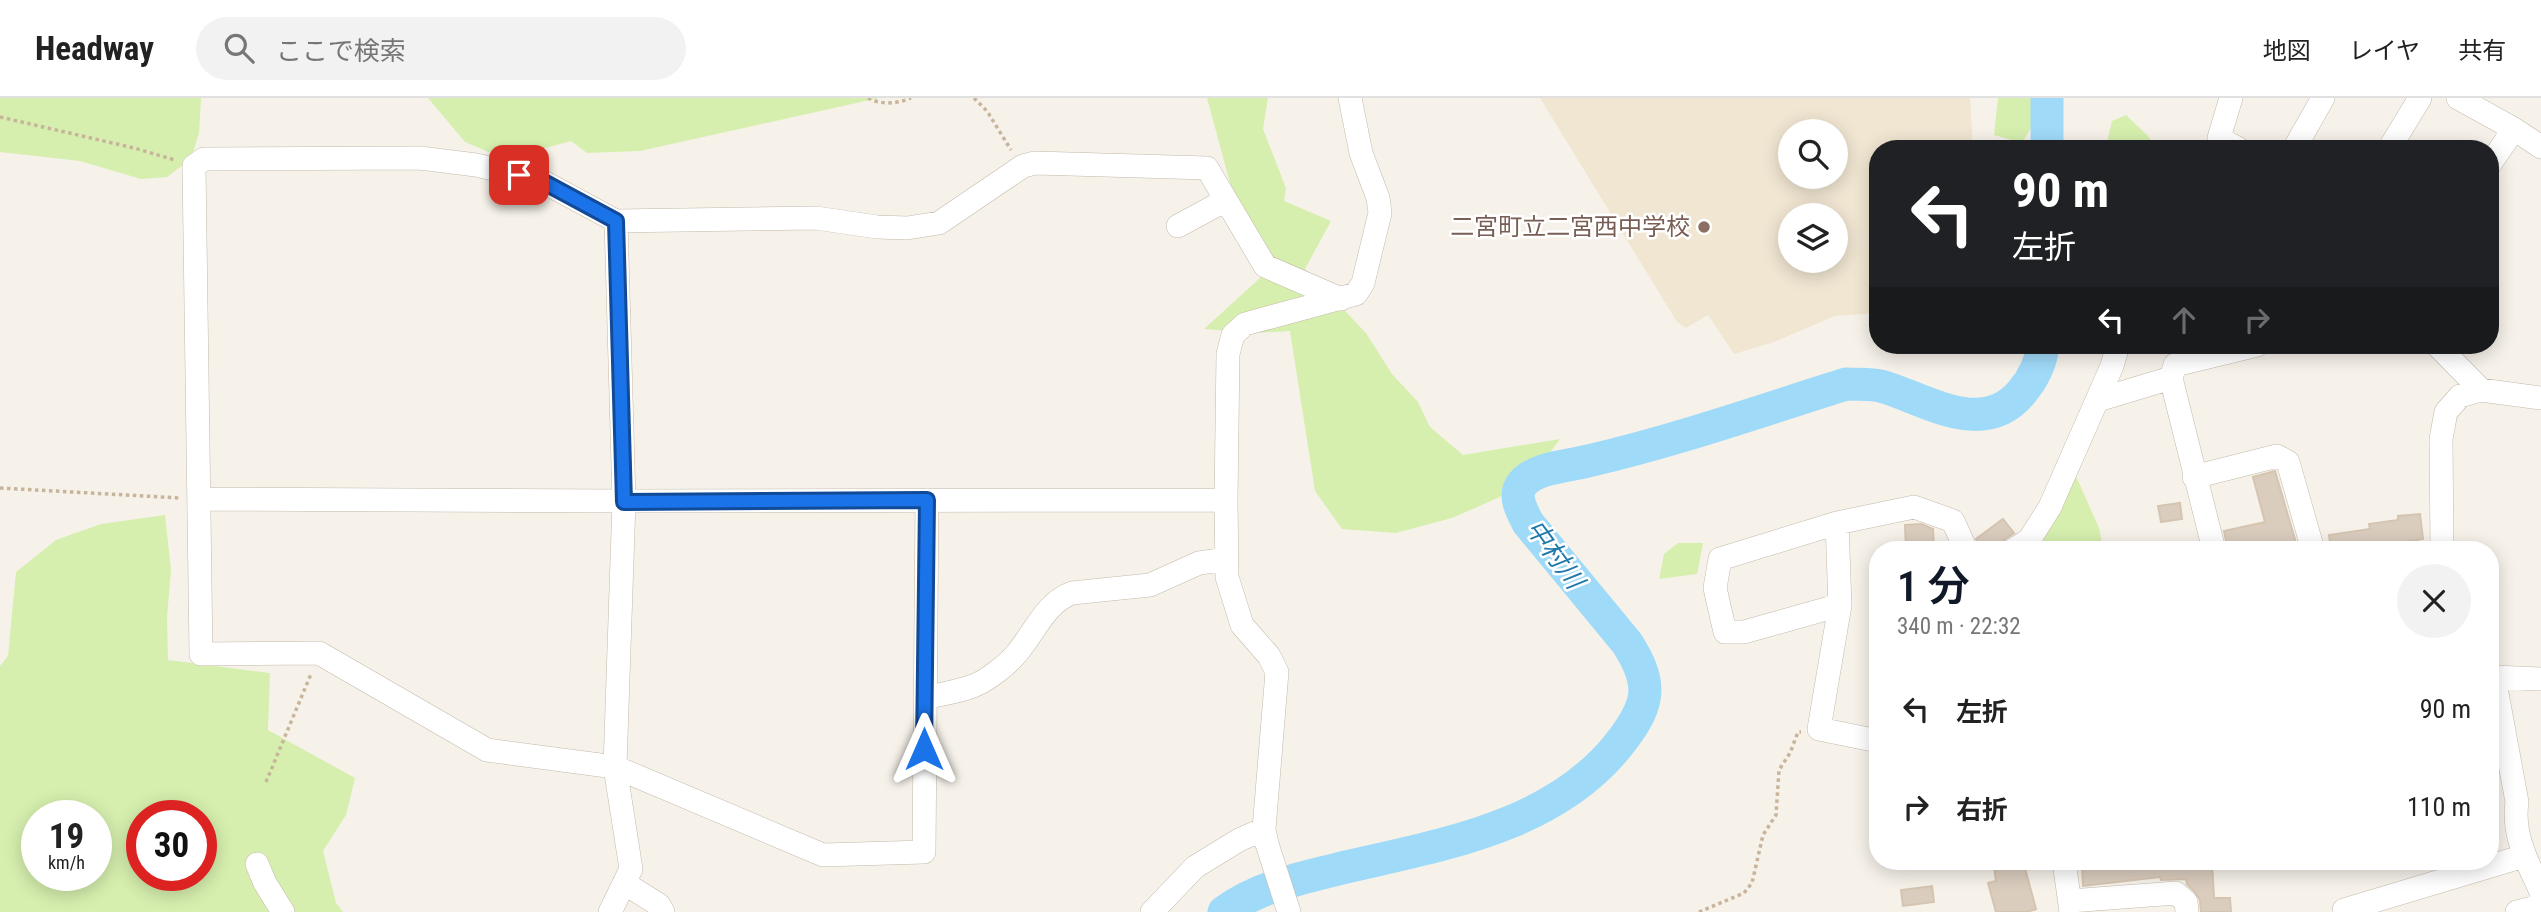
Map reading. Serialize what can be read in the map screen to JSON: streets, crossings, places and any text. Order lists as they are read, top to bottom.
{
  "water": ["中村川"],
  "places": ["二宮町立二宮西中学校"],
  "page": {
    "header": "Headway",
    "search": "ここで検索",
    "nav": ["地図", "レイヤ", "共有"],
    "turn": ["90 m", "左折"],
    "heading": ["1 分", "340 m · 22:32"],
    "list": [
      {
        "name": "左折",
        "value": "90 m"
      },
      {
        "name": "右折",
        "value": "110 m"
      }
    ],
    "speed": "19 km/h",
    "limit": "30"
  }
}
